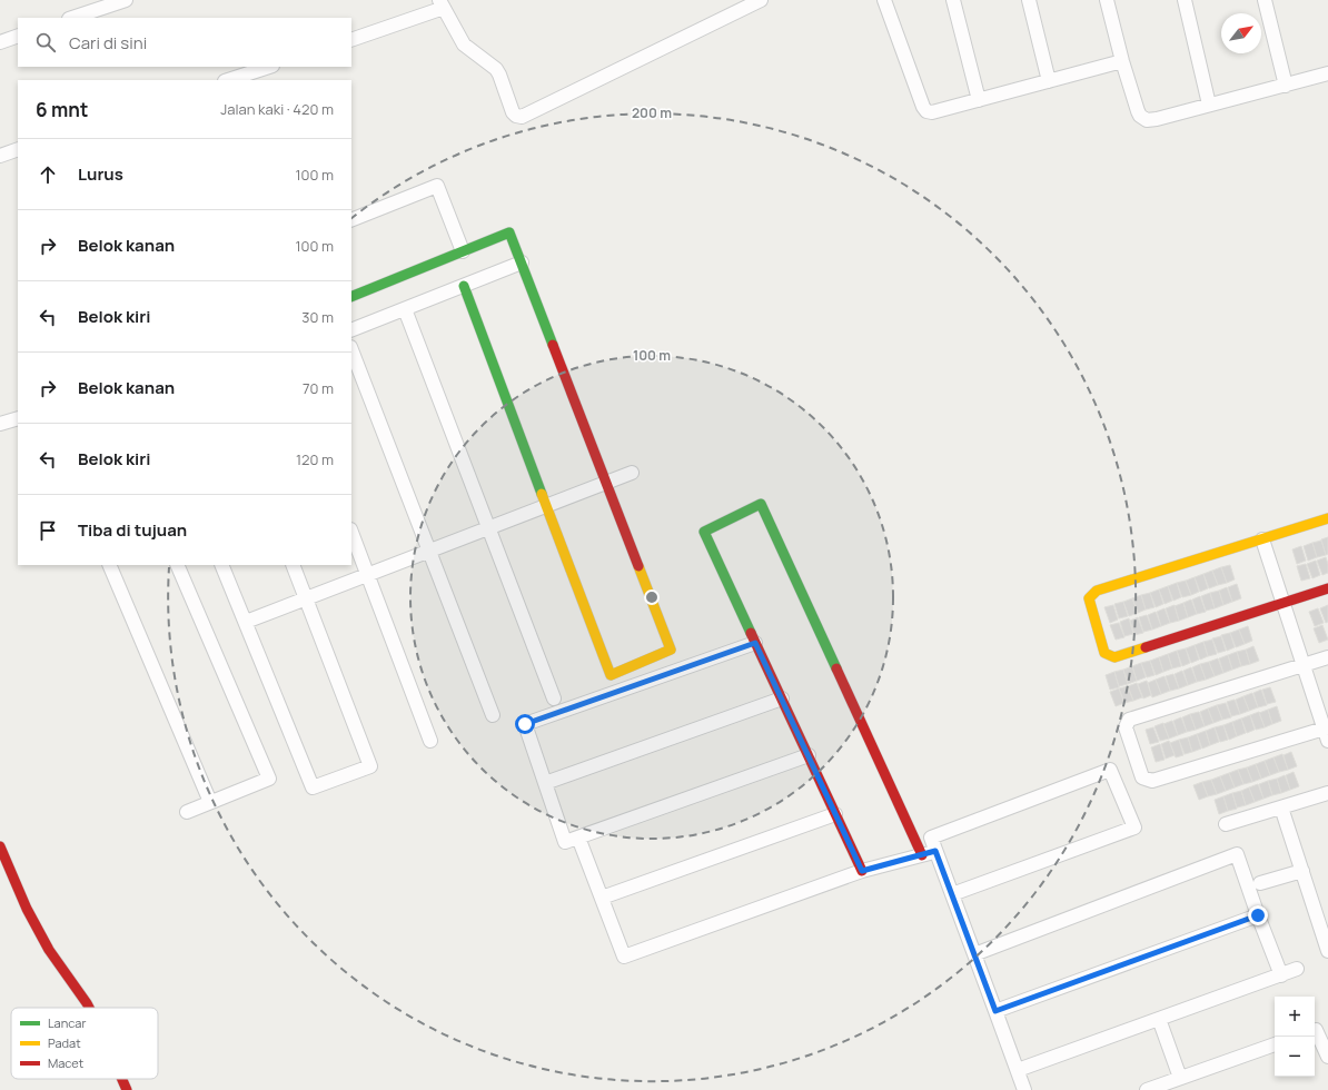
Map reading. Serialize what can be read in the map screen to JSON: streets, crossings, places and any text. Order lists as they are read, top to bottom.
{
  "legend": ["Lancar", "Padat", "Macet"],
  "north": "top right",
  "page": {
    "search": "Cari di sini",
    "heading": ["6 mnt", "Jalan kaki · 420 m"],
    "list": [
      ["Lurus", "100 m"],
      ["Belok kanan", "100 m"],
      ["Belok kiri", "30 m"],
      ["Belok kanan", "70 m"],
      ["Belok kiri", "120 m"],
      "Tiba di tujuan"
    ],
    "map_buttons": ["+", "−"]
  },
  "rings": ["200 m", "100 m"]
}
